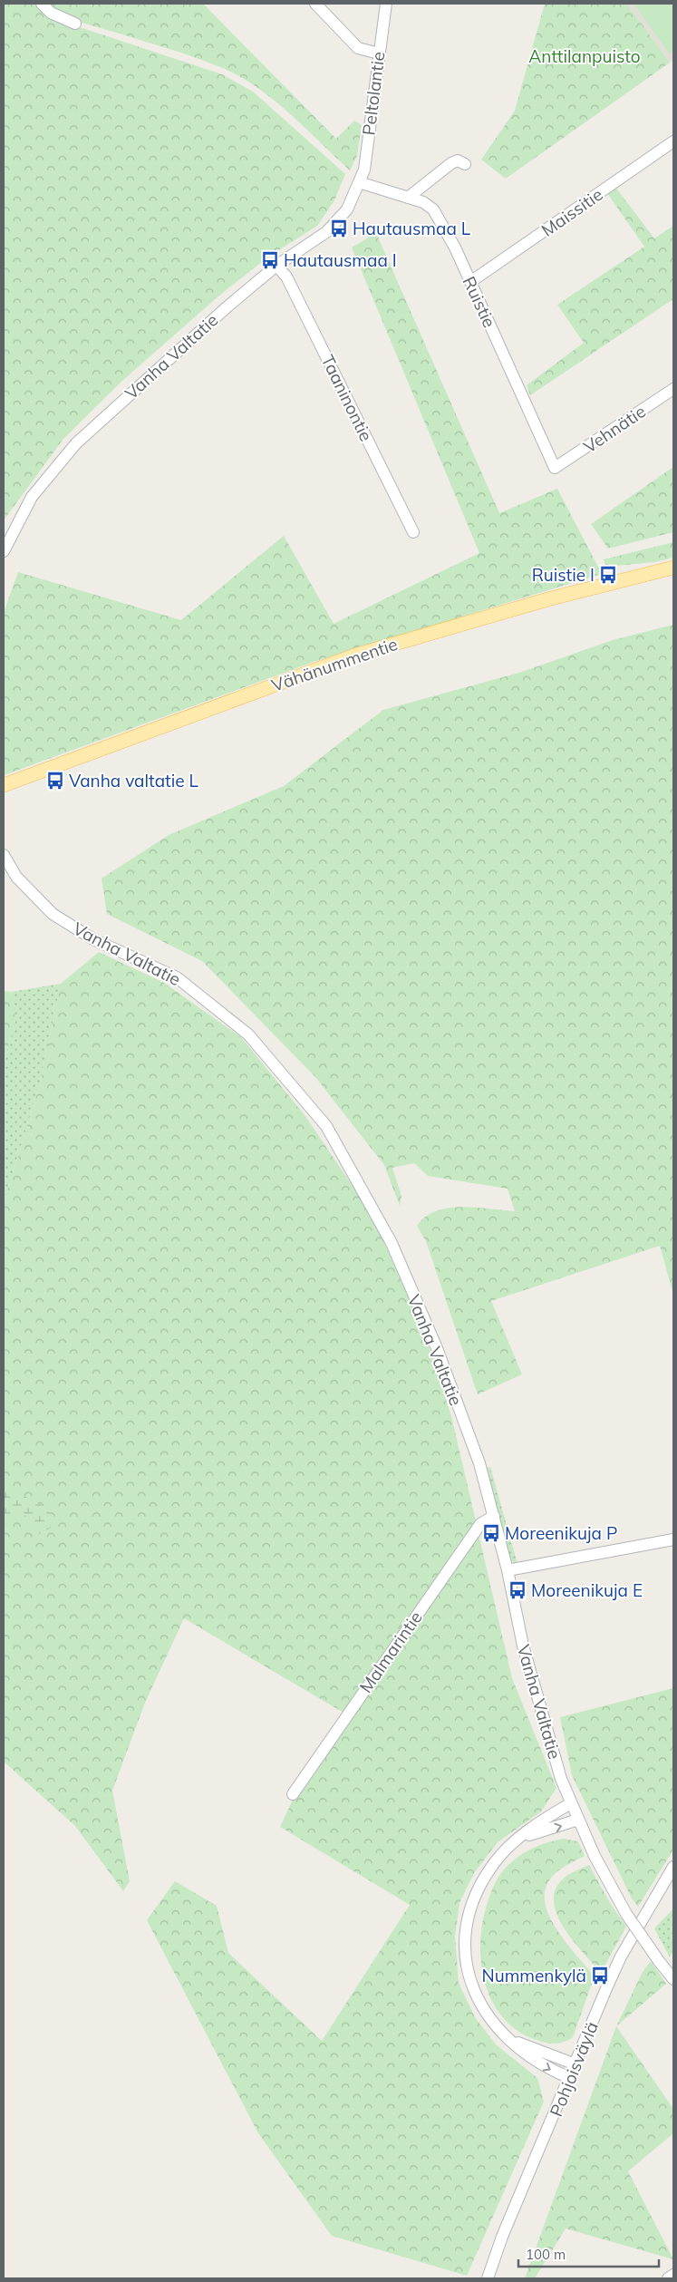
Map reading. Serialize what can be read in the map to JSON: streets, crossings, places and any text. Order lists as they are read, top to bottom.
{
  "streets": {
    "main road": ["Vähänummentie"],
    "street": [
      "Peltolantie",
      "Maissitie",
      "Ruistie",
      "Vanha Valtatie",
      "Taaninontie",
      "Vehnätie",
      "Malmarintie",
      "Pohjoisväylä"
    ]
  },
  "crossings": [
    ["Peltolantie", "Ruistie"],
    ["Peltolantie", "Vanha Valtatie"],
    ["Maissitie", "Ruistie"],
    ["Ruistie", "Vanha Valtatie"],
    ["Ruistie", "Vehnätie"],
    ["Vanha Valtatie", "Taaninontie"],
    ["Vanha Valtatie", "Malmarintie"]
  ],
  "parks": ["Anttilanpuisto"],
  "places": {
    "bus stop": [
      "Hautausmaa L",
      "Hautausmaa I",
      "Ruistie I",
      "Vanha valtatie L",
      "Moreenikuja P",
      "Moreenikuja E",
      "Nummenkylä"
    ]
  },
  "scale_bar": "100 m"
}
